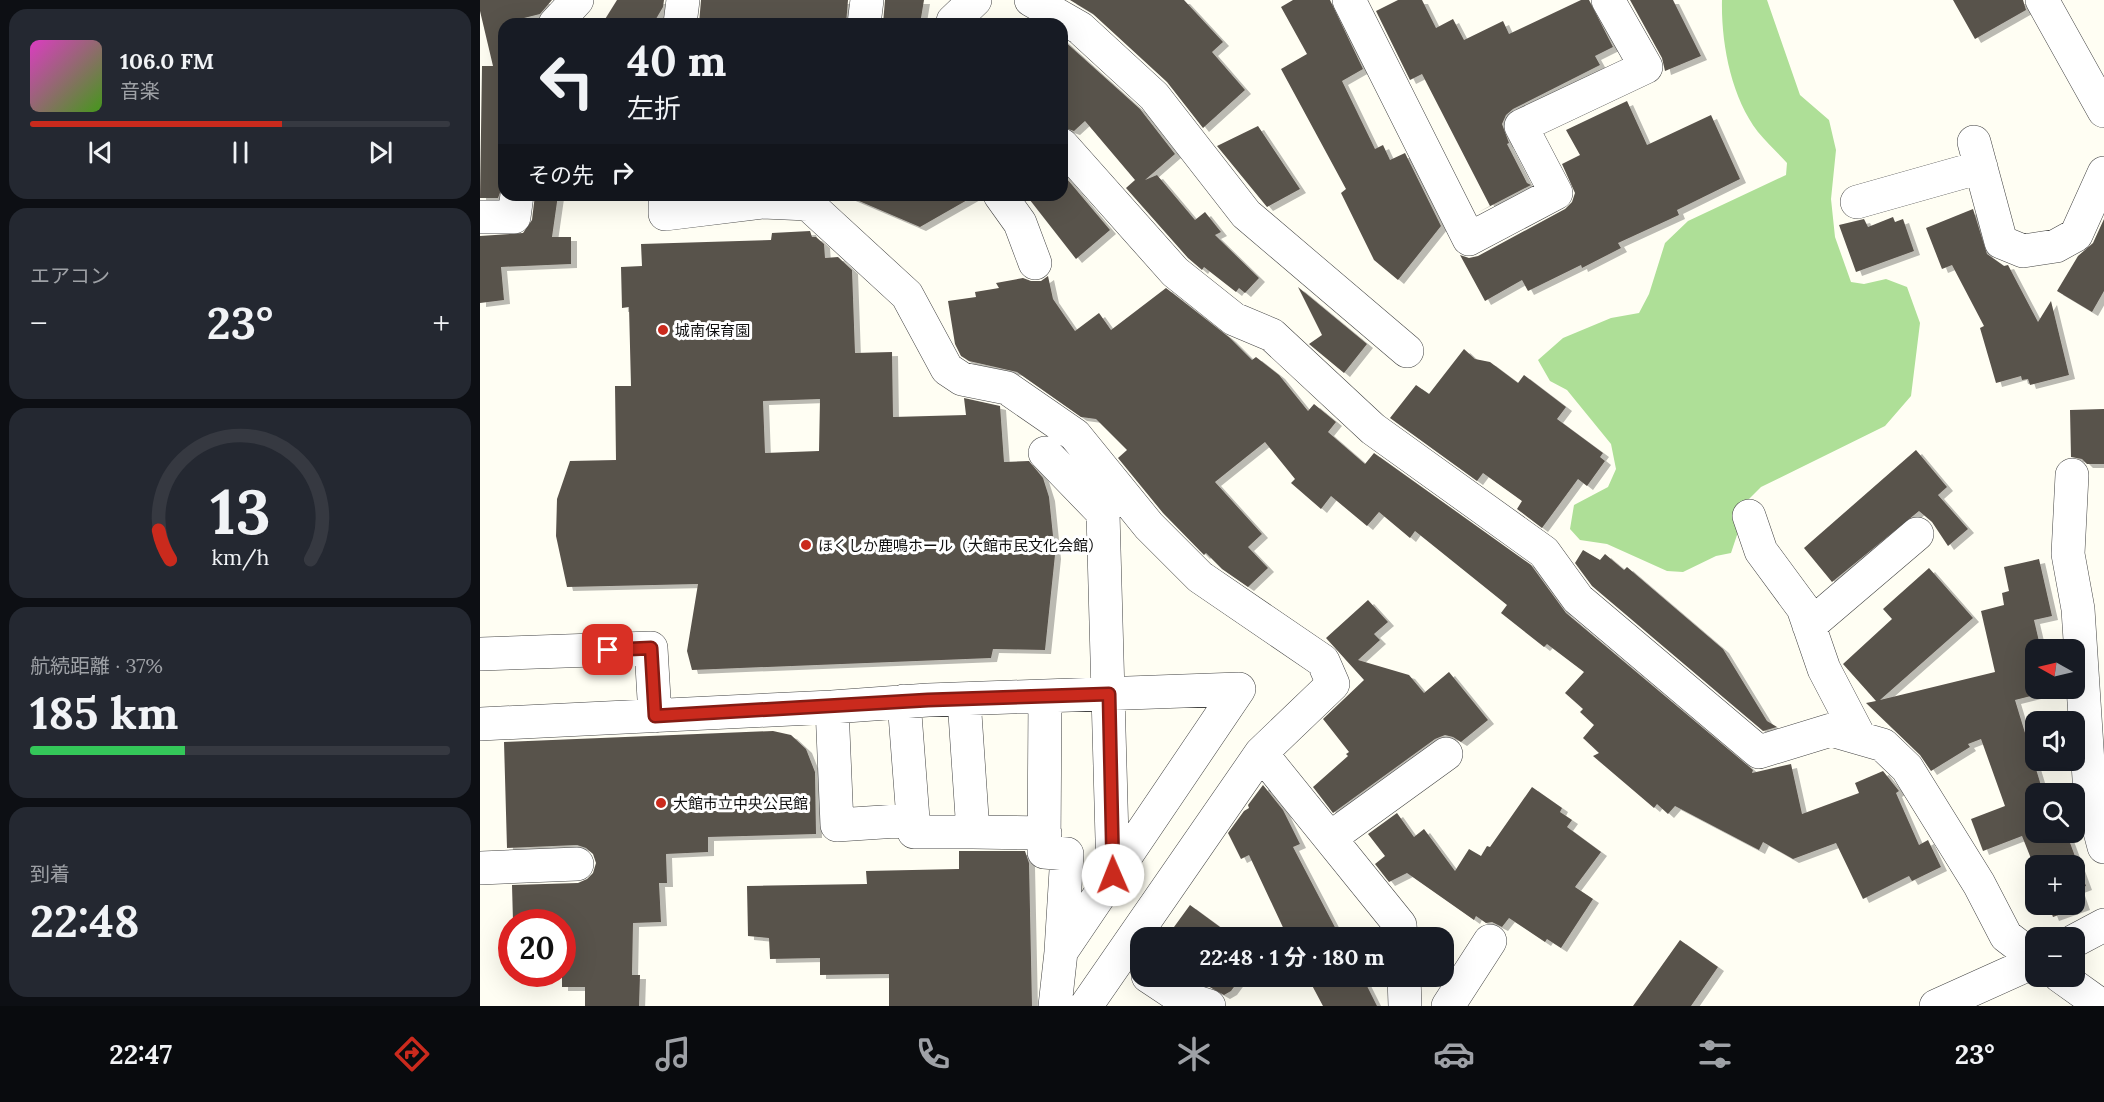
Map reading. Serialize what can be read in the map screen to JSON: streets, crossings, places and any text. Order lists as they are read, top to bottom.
{
  "places": ["城南保育園", "ほくしか鹿鳴ホール（大館市民文化会館）", "大館市立中央公民館"],
  "north": "left",
  "page": {
    "turn": ["40 m", "左折"],
    "song": ["106.0 FM", "音楽"],
    "then": "その先",
    "tile": [
      "エアコン",
      ["航続距離 · 37%", "185 km"],
      ["到着", "22:48"]
    ],
    "heat": ["−", "23°", "+"],
    "map_buttons": ["+", "−"],
    "limit": "20",
    "trip": "22:48 · 1 分 · 180 m",
    "tabs": ["22:47", "23°"],
    "gauge": ["13", "km/h"]
  }
}
